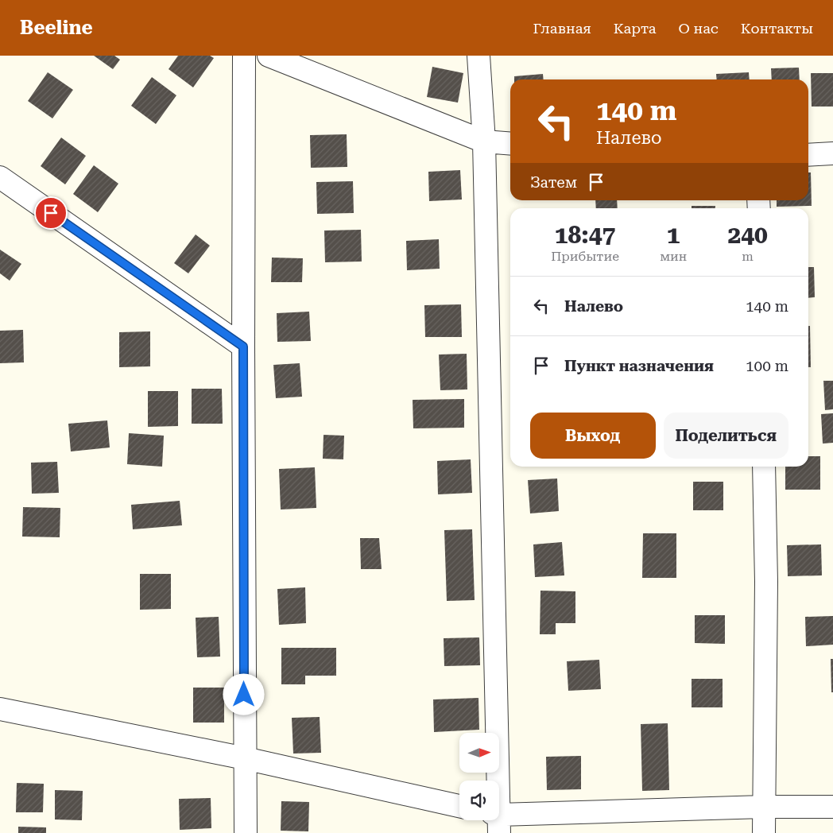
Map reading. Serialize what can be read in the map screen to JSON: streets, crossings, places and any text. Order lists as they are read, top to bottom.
{
  "north": "right",
  "page": {
    "header": "Beeline",
    "nav": [
      "Главная",
      "Карта",
      "О нас",
      "Контакты"
    ],
    "turn": ["140 m", "Налево"],
    "then": "Затем",
    "eta": [
      "18:47",
      "Прибытие",
      "1",
      "мин",
      "240",
      "m"
    ],
    "list": [
      {
        "name": "Налево",
        "value": "140 m"
      },
      {
        "name": "Пункт назначения",
        "value": "100 m"
      }
    ],
    "buttons": ["Выход", "Поделиться"]
  }
}
